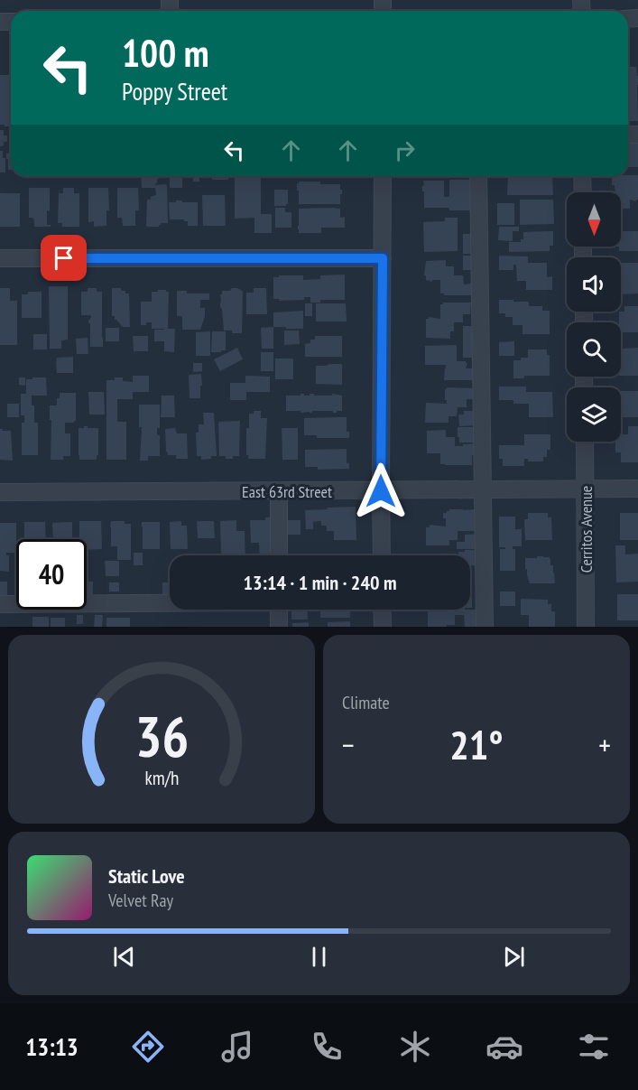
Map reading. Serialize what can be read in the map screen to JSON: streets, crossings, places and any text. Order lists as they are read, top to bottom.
{
  "streets": {
    "street": ["East 63rd Street", "Cerritos Avenue"]
  },
  "crossings": [
    ["East 63rd Street", "Cerritos Avenue"]
  ],
  "north": "bottom",
  "page": {
    "turn": ["100 m", "Poppy Street"],
    "limit": "40",
    "trip": "13:14 · 1 min · 240 m",
    "tile": "Climate",
    "heat": ["−", "21°", "+"],
    "song": ["Static Love", "Velvet Ray"],
    "tabs": "13:13",
    "gauge": ["36", "km/h"]
  }
}
